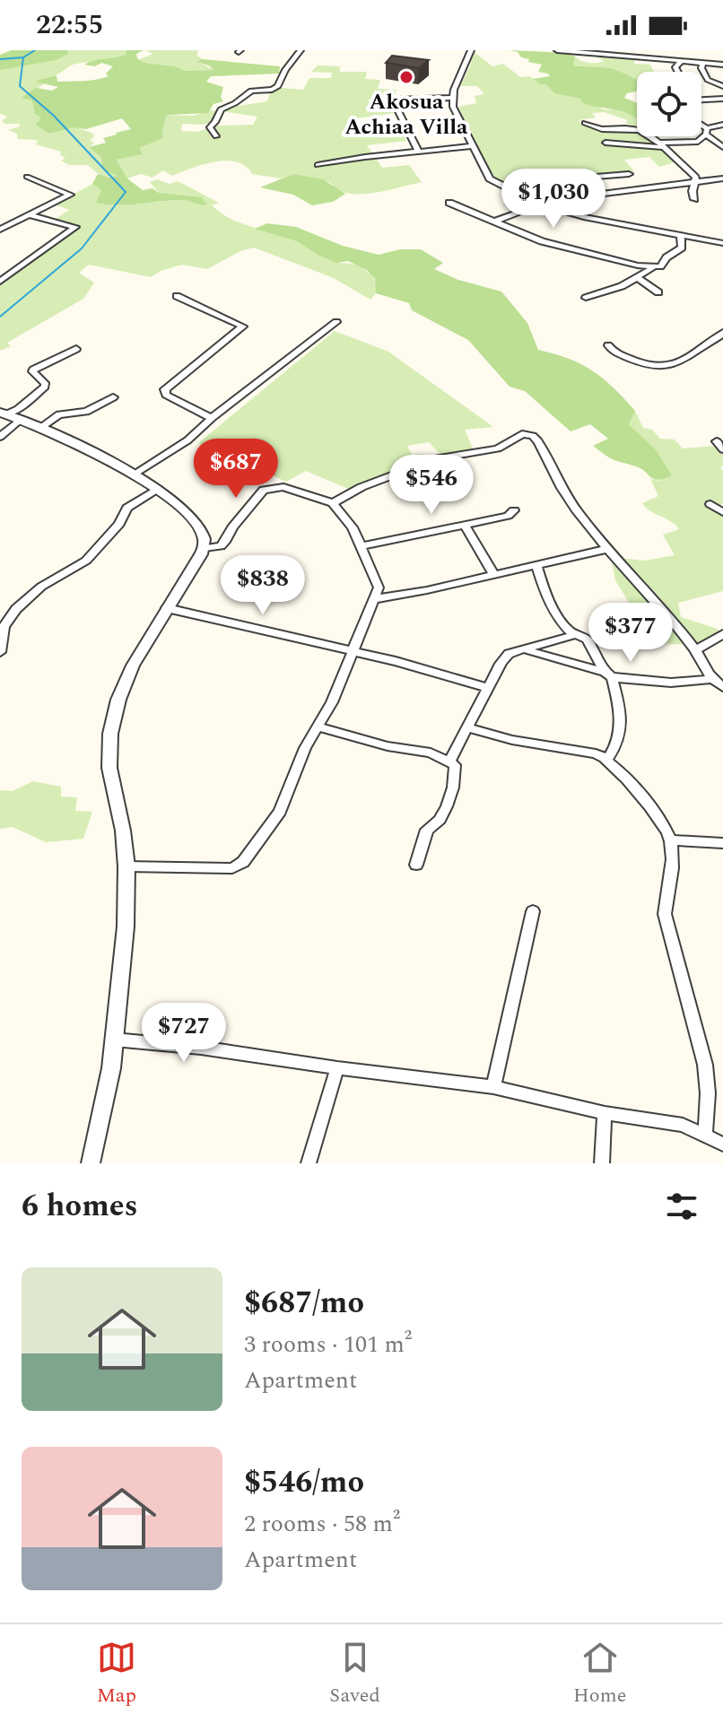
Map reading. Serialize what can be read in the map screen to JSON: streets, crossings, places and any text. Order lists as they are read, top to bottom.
{
  "places": ["Akosua Achiaa Villa"],
  "page": {
    "status": "22:55",
    "price": [
      "$1,030",
      "$687",
      "$546",
      "$838",
      "$377",
      "$727"
    ],
    "heading": "6 homes",
    "list": [
      {
        "name": "$687/mo",
        "note": "3 rooms · 101 m² · Apartment"
      },
      {
        "name": "$546/mo",
        "note": "2 rooms · 58 m² · Apartment"
      }
    ],
    "tabs": ["Map", "Saved", "Home"]
  }
}
